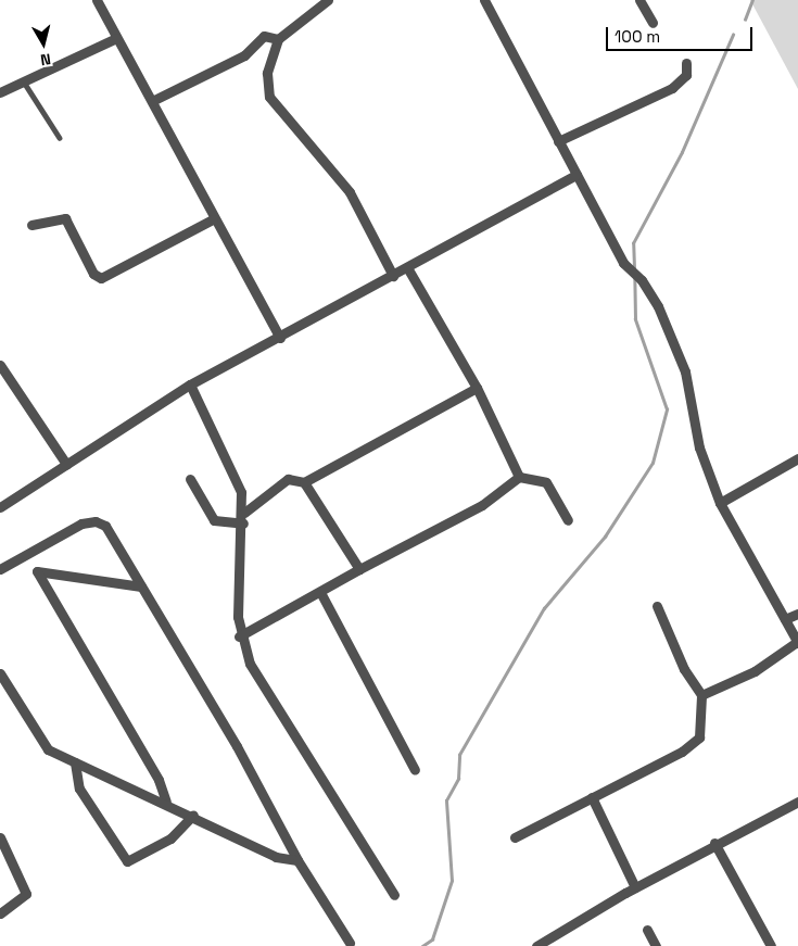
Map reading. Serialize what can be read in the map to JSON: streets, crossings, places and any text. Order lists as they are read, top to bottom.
{
  "scale_bar": "100 m",
  "north": "bottom"
}
